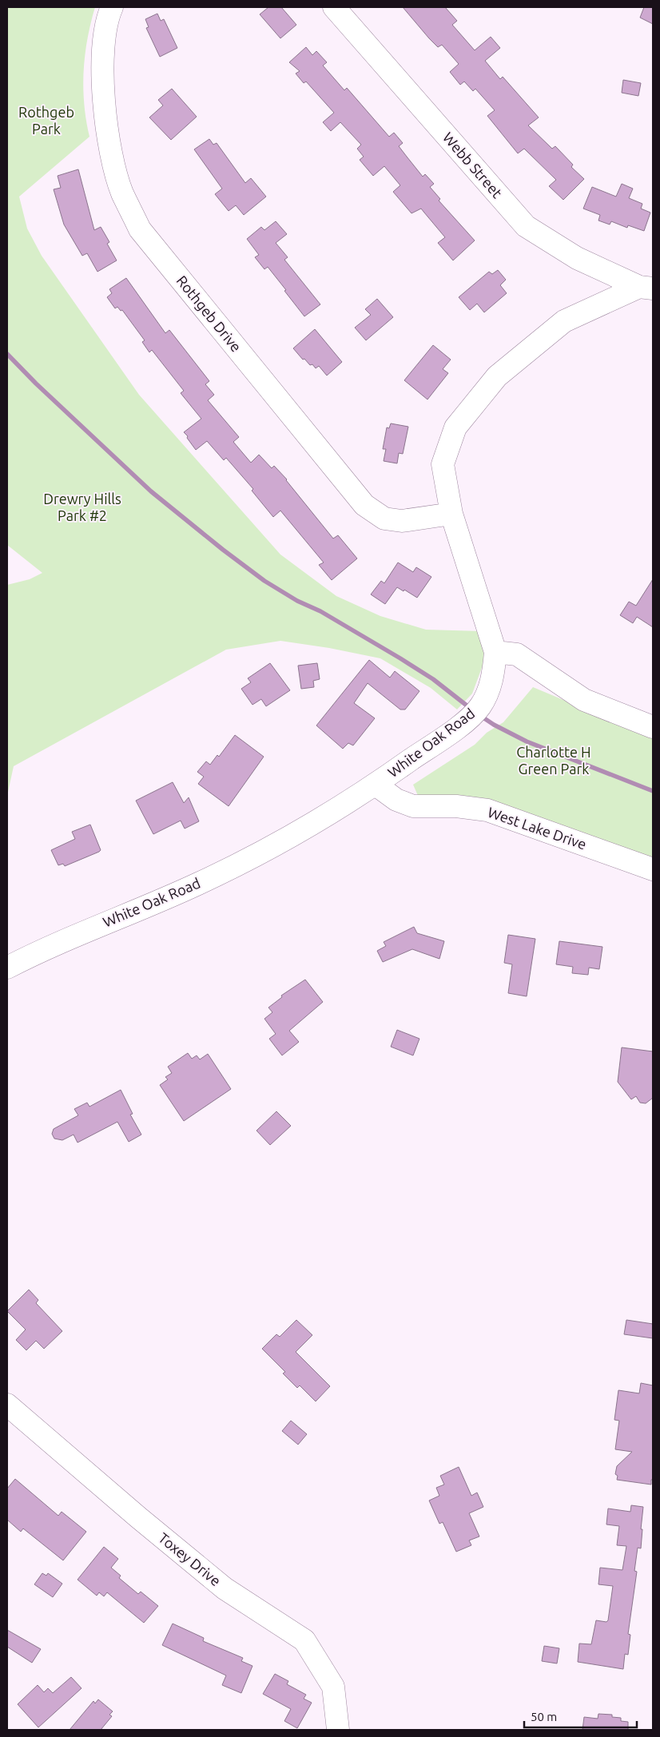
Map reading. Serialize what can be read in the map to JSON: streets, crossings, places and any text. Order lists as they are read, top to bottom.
{
  "streets": {
    "street": [
      "Webb Street",
      "Rothgeb Drive",
      "White Oak Road",
      "West Lake Drive",
      "Toxey Drive"
    ]
  },
  "crossings": [
    ["Webb Street", "White Oak Road"],
    ["Rothgeb Drive", "White Oak Road"],
    ["White Oak Road", "West Lake Drive"]
  ],
  "parks": ["Rothgeb Park", "Drewry Hills Park #2", "Charlotte H Green Park"],
  "scale_bar": "50 m"
}
